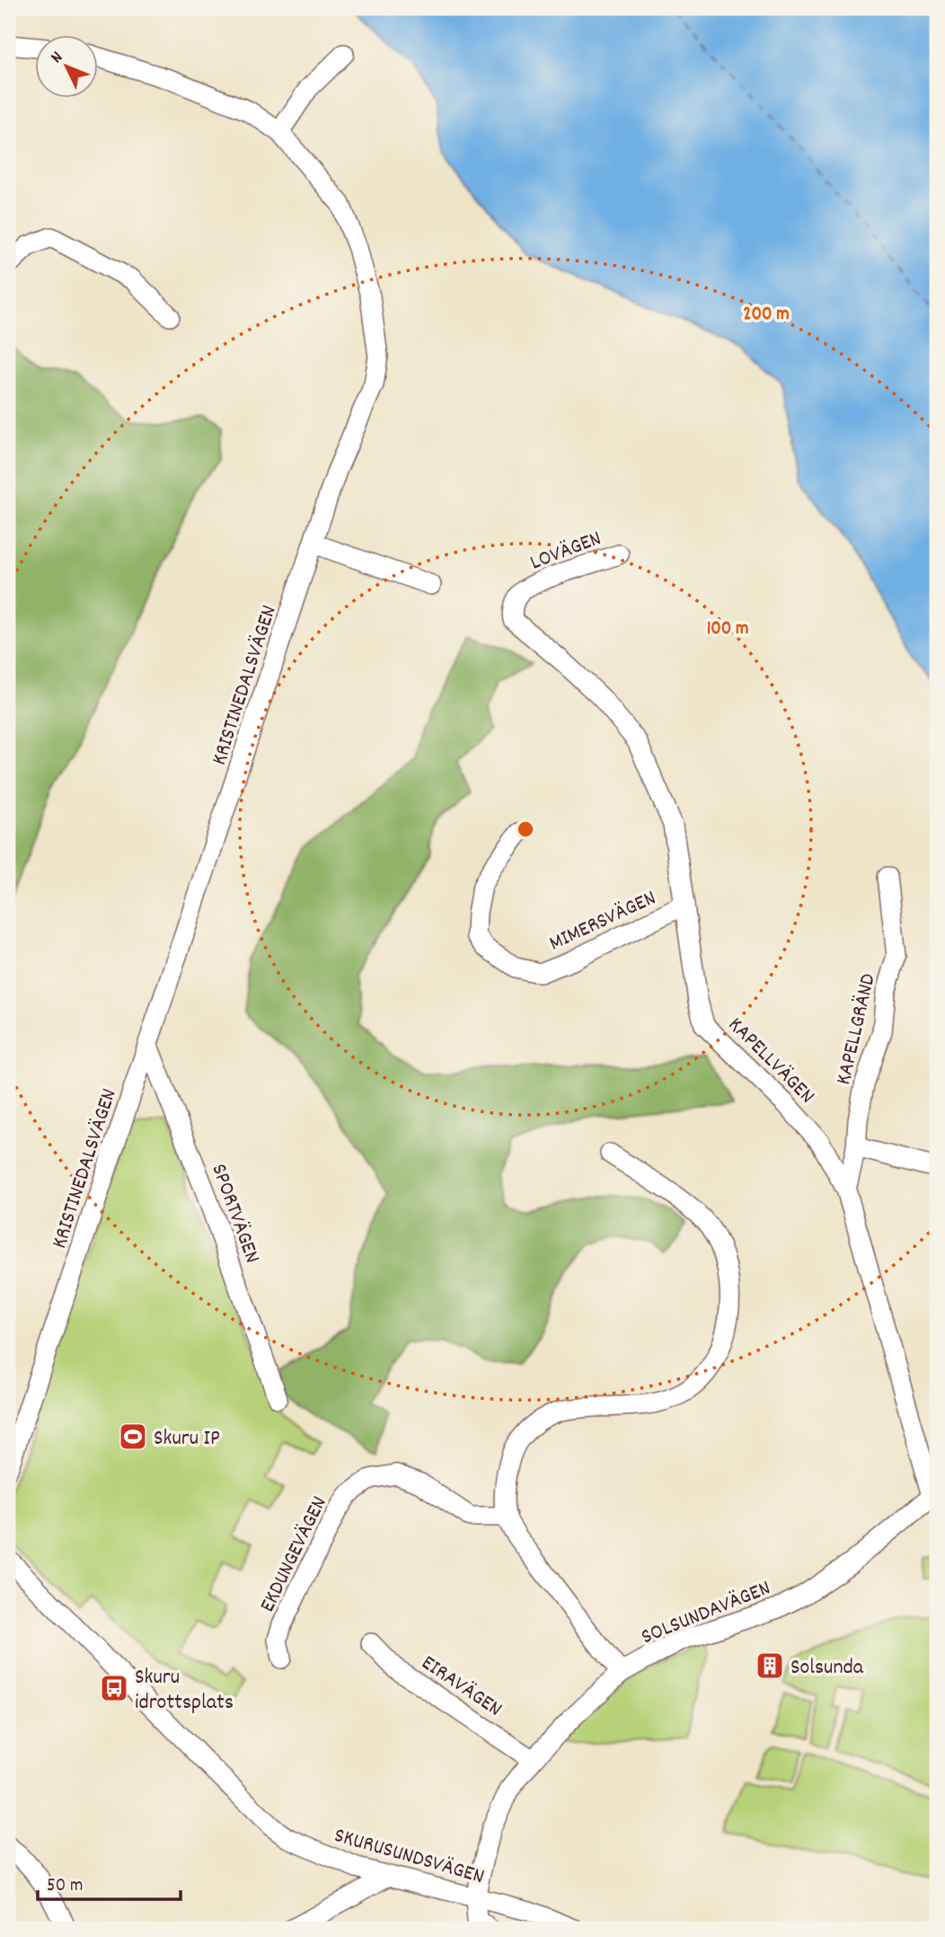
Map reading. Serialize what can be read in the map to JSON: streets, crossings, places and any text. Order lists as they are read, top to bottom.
{
  "streets": {
    "street": [
      "LOVÄGEN",
      "KRISTINEDALSVÄGEN",
      "MIMERSVÄGEN",
      "KAPELLGRÄND",
      "KAPELLVÄGEN",
      "SPORTVÄGEN",
      "EKDUNGEVÄGEN",
      "SOLSUNDAVÄGEN",
      "EIRAVÄGEN",
      "SKURUSUNDSVÄGEN"
    ]
  },
  "crossings": [
    ["LOVÄGEN", "KAPELLVÄGEN"],
    ["KRISTINEDALSVÄGEN", "SPORTVÄGEN"],
    ["MIMERSVÄGEN", "KAPELLVÄGEN"],
    ["KAPELLGRÄND", "KAPELLVÄGEN"],
    ["KAPELLVÄGEN", "SOLSUNDAVÄGEN"],
    ["SOLSUNDAVÄGEN", "EIRAVÄGEN"],
    ["SOLSUNDAVÄGEN", "SKURUSUNDSVÄGEN"]
  ],
  "places": {
    "sports": ["Skuru IP"],
    "building": ["Solsunda"],
    "bus stop": ["Skuru idrottsplats"]
  },
  "scale_bar": "50 m",
  "north": "top left",
  "rings": ["200 m", "100 m"]
}
